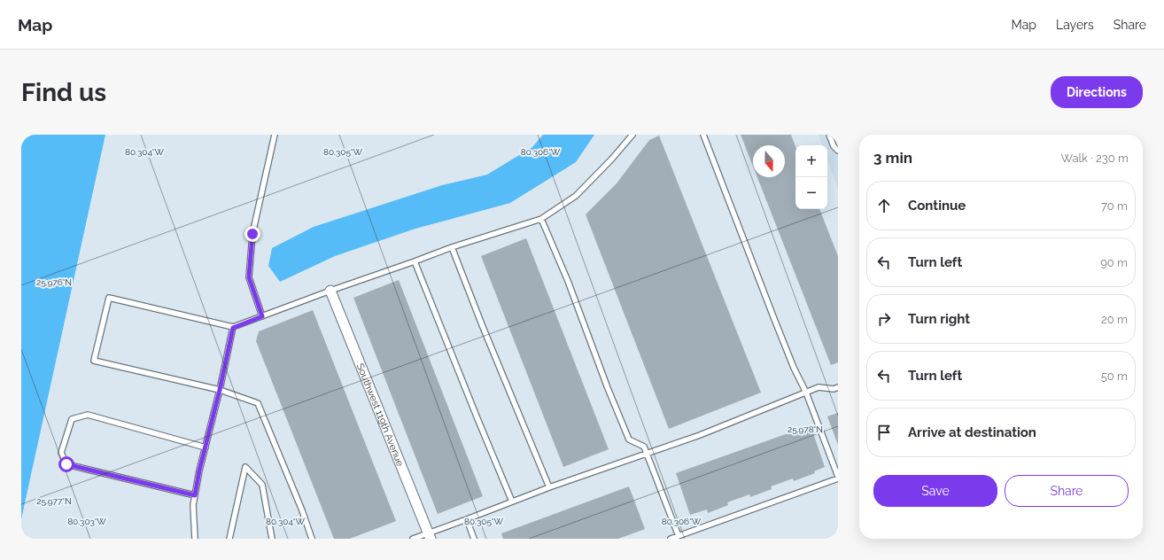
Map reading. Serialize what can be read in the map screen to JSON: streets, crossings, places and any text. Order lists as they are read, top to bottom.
{
  "streets": {
    "street": ["Southwest 119th Avenue"]
  },
  "north": "bottom",
  "page": {
    "header": "Map",
    "nav": ["Map", "Layers", "Share"],
    "buttons": [
      "Directions",
      ["Save", "Share"]
    ],
    "title": "Find us",
    "heading": ["3 min", "Walk · 230 m"],
    "map_buttons": ["+", "−"],
    "list": [
      ["Continue", "70 m"],
      ["Turn left", "90 m"],
      ["Turn right", "20 m"],
      ["Turn left", "50 m"],
      "Arrive at destination"
    ]
  },
  "coordinates": [
    "80.304°W",
    "80.305°W",
    "80.306°W",
    "25.976°N",
    "25.978°N",
    "25.977°N",
    "80.303°W"
  ]
}
